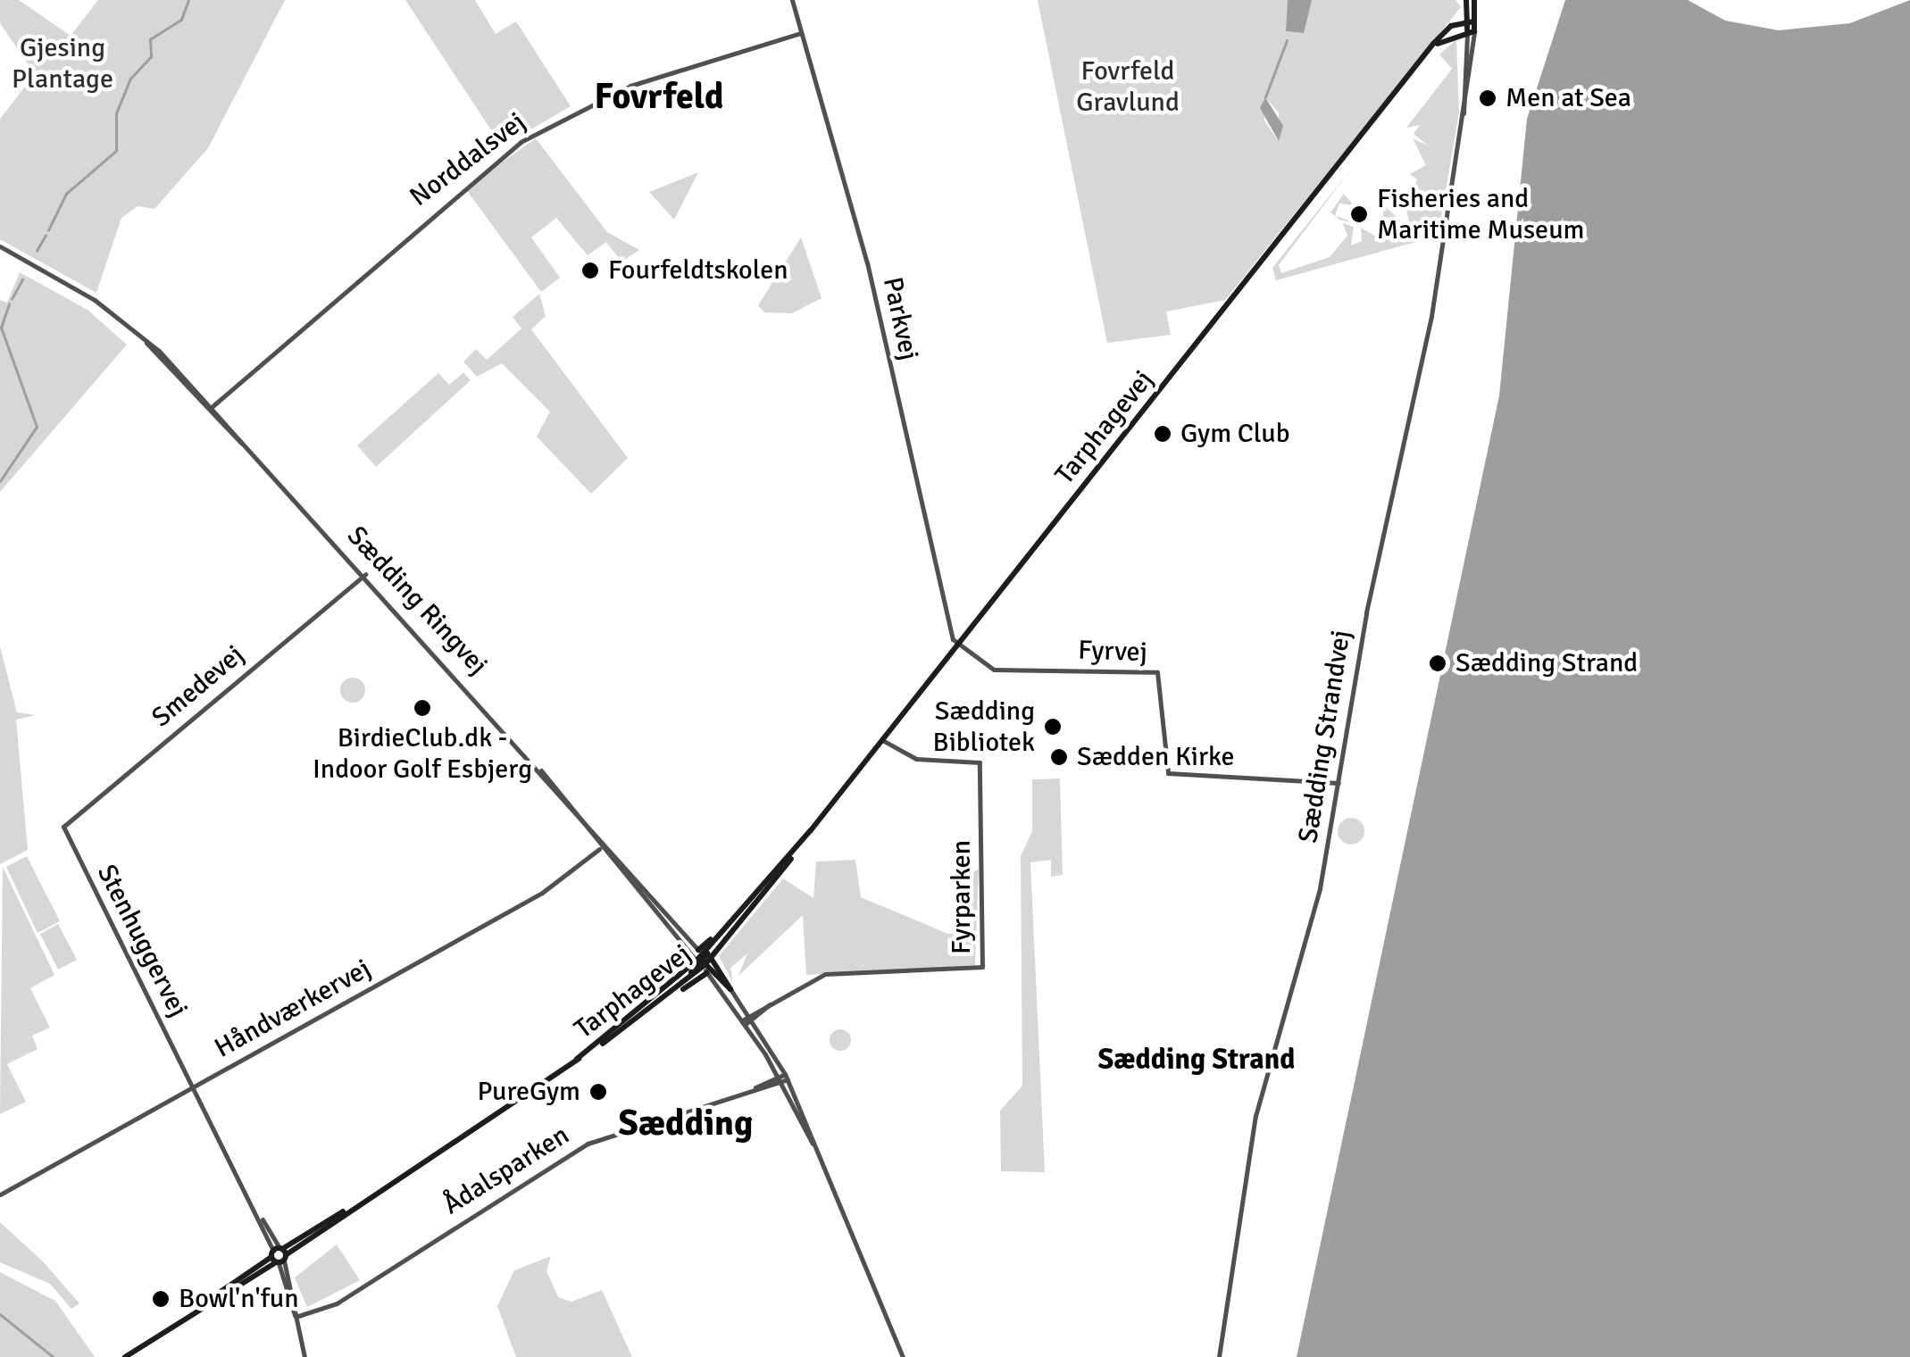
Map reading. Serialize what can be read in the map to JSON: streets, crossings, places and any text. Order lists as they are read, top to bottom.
{
  "streets": {
    "main road": ["Tarphagevej", "Sædding Strandvej"],
    "street": [
      "Norddalsvej",
      "Parkvej",
      "Sædding Ringvej",
      "Fyrvej",
      "Smedevej",
      "Fyrparken",
      "Stenhuggervej",
      "Håndværkervej",
      "Ådalsparken"
    ]
  },
  "crossings": [
    ["Norddalsvej", "Parkvej"],
    ["Norddalsvej", "Sædding Ringvej"],
    ["Parkvej", "Tarphagevej"],
    ["Parkvej", "Fyrvej"],
    ["Tarphagevej", "Sædding Ringvej"],
    ["Tarphagevej", "Fyrvej"],
    ["Tarphagevej", "Sædding Strandvej"],
    ["Tarphagevej", "Fyrparken"],
    ["Tarphagevej", "Stenhuggervej"],
    ["Sædding Ringvej", "Smedevej"],
    ["Sædding Ringvej", "Fyrparken"],
    ["Sædding Ringvej", "Håndværkervej"],
    ["Sædding Ringvej", "Ådalsparken"],
    ["Fyrvej", "Sædding Strandvej"],
    ["Smedevej", "Stenhuggervej"],
    ["Stenhuggervej", "Håndværkervej"],
    ["Stenhuggervej", "Ådalsparken"]
  ],
  "districts": ["Fovrfeld", "Sædding Strand", "Sædding"],
  "parks": ["Gjesing Plantage", "Fovrfeld Gravlund"],
  "places": [
    "Men at Sea",
    "Fisheries and Maritime Museum",
    "Fourfeldtskolen",
    "Gym Club",
    "Sædding Strand",
    "BirdieClub.dk - Indoor Golf Esbjerg",
    "Sædding Bibliotek",
    "Sædden Kirke",
    "PureGym",
    "Bowl'n'fun"
  ]
}
